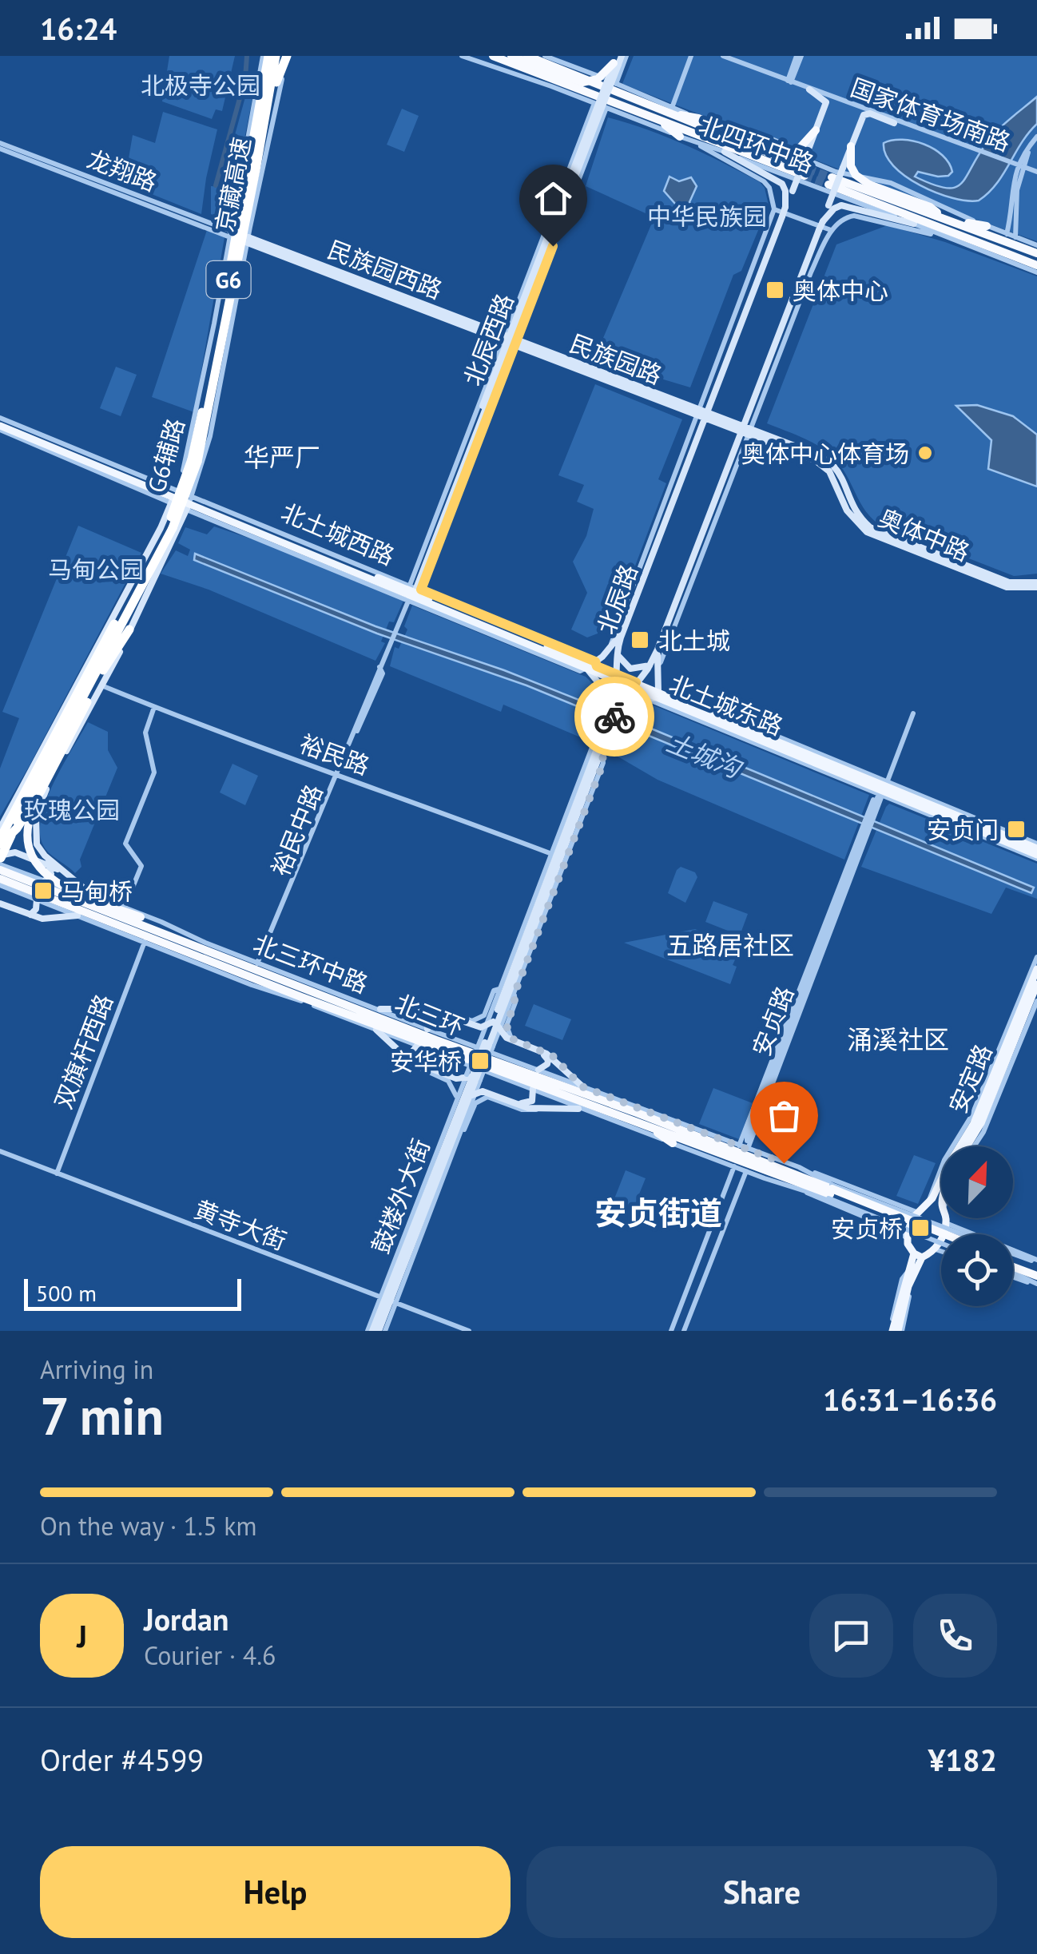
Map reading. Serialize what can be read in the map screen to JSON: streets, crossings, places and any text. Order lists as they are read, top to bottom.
{
  "streets": {
    "highway": [
      "北四环中路",
      "京藏高速",
      "G6",
      "北三环"
    ],
    "main road": [
      "民族园西路",
      "北辰西路",
      "民族园路",
      "G6辅路",
      "北土城西路",
      "奥体中路",
      "北辰路",
      "北土城东路",
      "安定路",
      "鼓楼外大街"
    ],
    "street": [
      "国家体育场南路",
      "龙翔路",
      "裕民路",
      "裕民中路",
      "北三环中路",
      "安贞路",
      "双旗杆西路",
      "黄寺大街"
    ]
  },
  "crossings": [
    ["北四环中路", "北辰西路"],
    ["龙翔路", "G6辅路"],
    ["京藏高速", "G6"],
    ["京藏高速", "G6辅路"],
    ["民族园西路", "北辰西路"],
    ["民族园西路", "民族园路"],
    ["民族园西路", "G6辅路"],
    ["G6", "北三环中路"],
    ["G6", "北三环"],
    ["北辰西路", "民族园路"],
    ["北辰西路", "北土城西路"],
    ["北辰西路", "裕民中路"],
    ["民族园路", "奥体中路"],
    ["民族园路", "北辰路"],
    ["G6辅路", "北土城西路"],
    ["G6辅路", "裕民路"],
    ["北土城西路", "北辰路"],
    ["北土城西路", "北土城东路"],
    ["奥体中路", "北辰路"],
    ["北辰路", "北土城东路"],
    ["北辰路", "裕民路"],
    ["北土城东路", "安贞路"],
    ["裕民路", "裕民中路"],
    ["裕民中路", "北三环中路"],
    ["北三环中路", "北三环"],
    ["北三环中路", "安贞路"],
    ["北三环中路", "双旗杆西路"],
    ["双旗杆西路", "黄寺大街"],
    ["鼓楼外大街", "黄寺大街"]
  ],
  "districts": [
    "华严厂",
    "五路居社区",
    "涌溪社区",
    "安贞街道"
  ],
  "water": ["土城沟"],
  "parks": [
    "北极寺公园",
    "中华民族园",
    "马甸公园",
    "玫瑰公园"
  ],
  "places": {
    "transit": [
      "奥体中心",
      "北土城",
      "安贞门",
      "马甸桥",
      "安华桥",
      "安贞桥"
    ],
    "other": ["奥体中心体育场"]
  },
  "scale_bar": "500 m",
  "north": "top right",
  "page": {
    "status": "16:24",
    "scale": "500 m",
    "heading": ["7 min", "Arriving in", "16:31–16:36"],
    "panel": [
      "Jordan",
      "Courier · 4.6",
      "Order #4599",
      "¥182"
    ],
    "bar": "On the way · 1.5 km",
    "round": "J",
    "buttons": ["Help", "Share"]
  }
}
